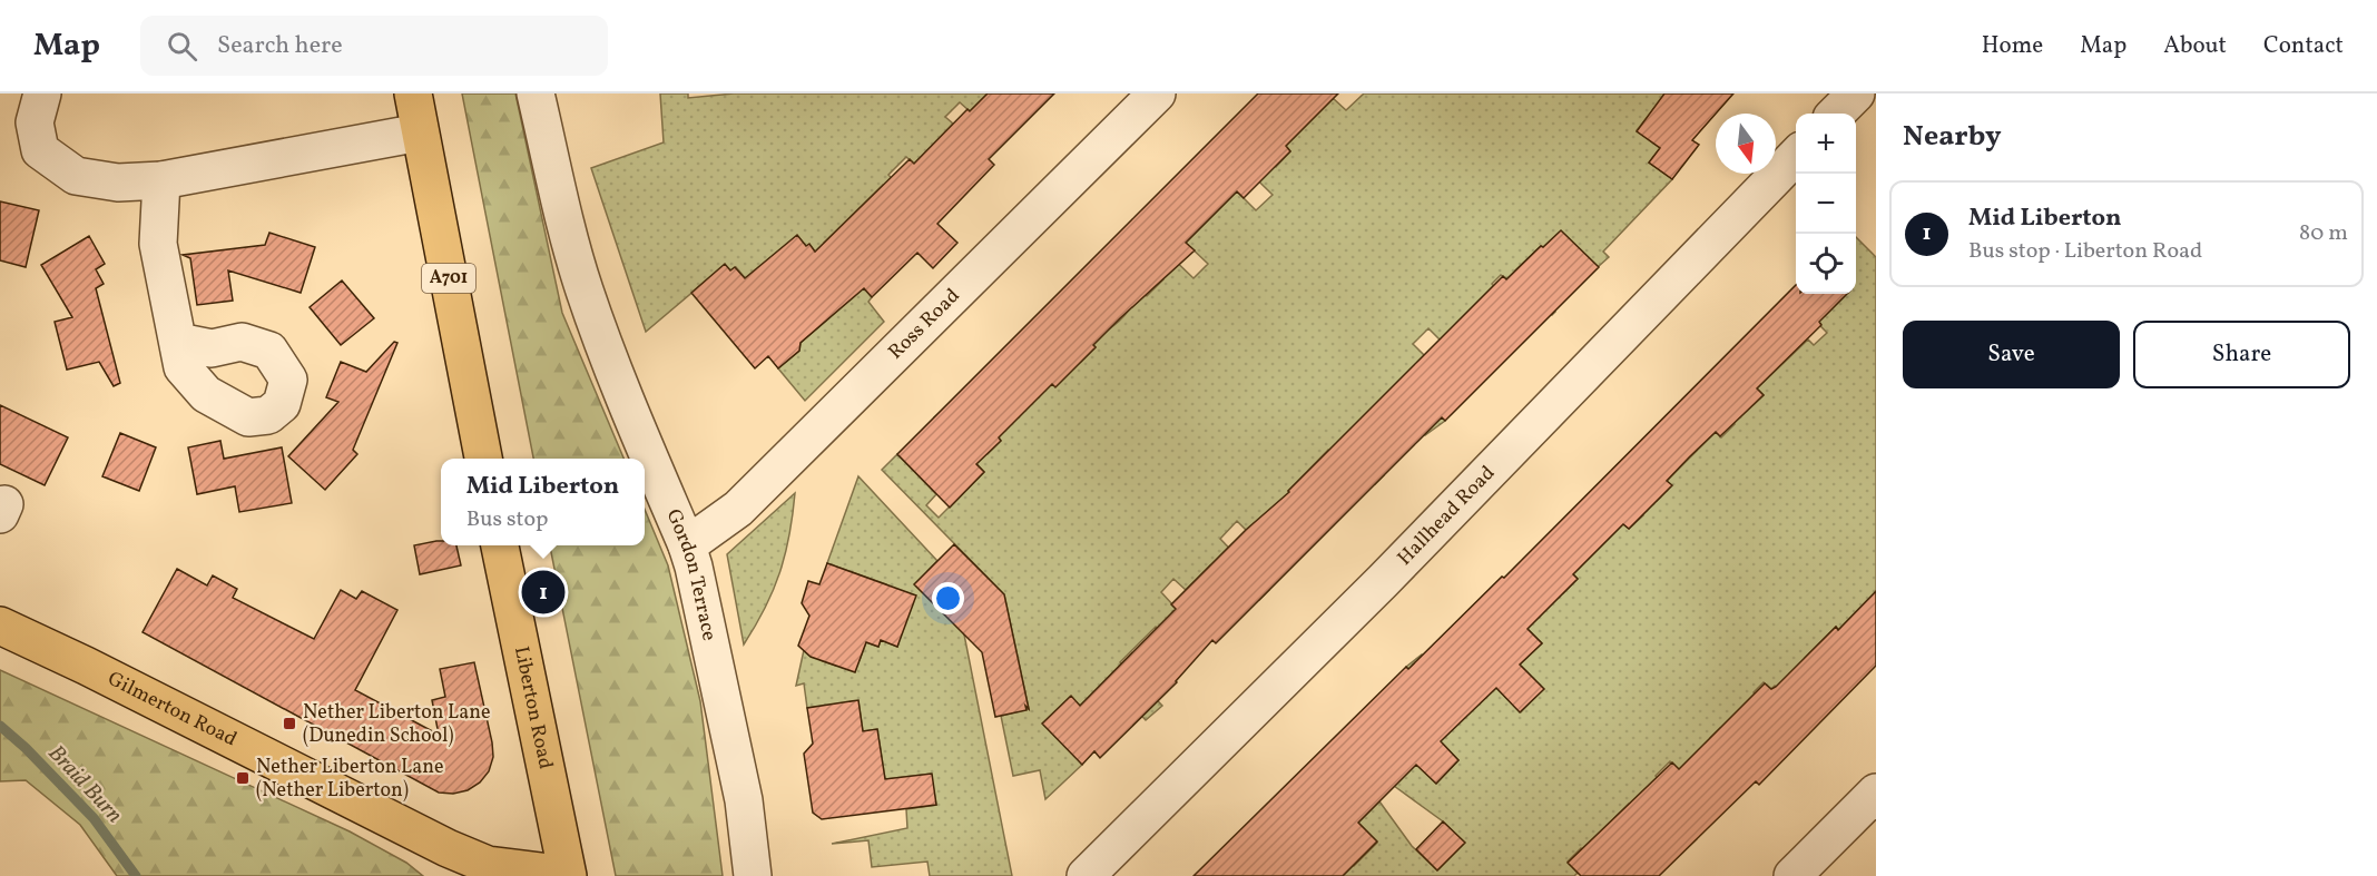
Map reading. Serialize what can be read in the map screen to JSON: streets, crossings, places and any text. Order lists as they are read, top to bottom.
{
  "streets": {
    "main road": ["A701", "Liberton Road", "Gilmerton Road"],
    "street": ["Ross Road", "Hallhead Road", "Gordon Terrace"]
  },
  "crossings": [
    ["Ross Road", "Gordon Terrace"],
    ["Liberton Road", "Gilmerton Road"]
  ],
  "water": ["Braid Burn"],
  "places": {
    "transit": ["Nether Liberton Lane (Dunedin School)", "Nether Liberton Lane (Nether Liberton)"]
  },
  "north": "bottom",
  "page": {
    "header": "Map",
    "search": "Search here",
    "nav": [
      "Home",
      "Map",
      "About",
      "Contact"
    ],
    "heading": "Nearby",
    "map_buttons": ["+", "−"],
    "list": [
      {
        "mark": "1",
        "name": "Mid Liberton",
        "note": "Bus stop · Liberton Road",
        "value": "80 m"
      }
    ],
    "buttons": ["Save", "Share"],
    "popup": ["Mid Liberton", "Bus stop"],
    "pins": "1"
  }
}
